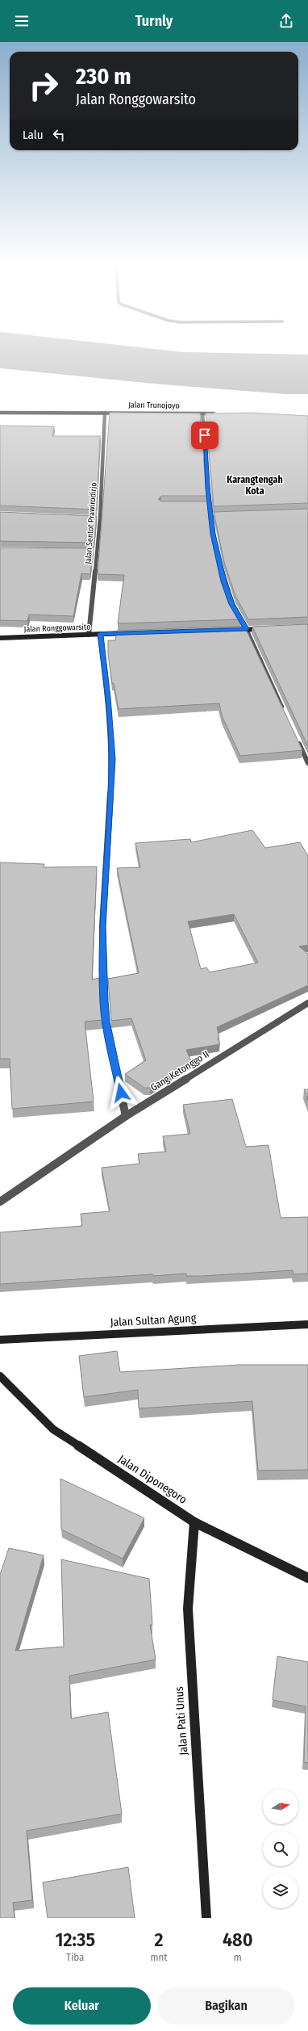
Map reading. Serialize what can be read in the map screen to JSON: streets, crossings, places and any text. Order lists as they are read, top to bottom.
{
  "streets": {
    "street": [
      "Jalan Trunojoyo",
      "Jalan Sentot Prawirodirjo",
      "Jalan Ronggowarsito",
      "Gang Ketonggo II",
      "Jalan Sultan Agung",
      "Jalan Diponegoro",
      "Jalan Pati Unus"
    ]
  },
  "crossings": [
    ["Jalan Trunojoyo", "Jalan Sentot Prawirodirjo"],
    ["Jalan Sentot Prawirodirjo", "Jalan Ronggowarsito"],
    ["Jalan Diponegoro", "Jalan Pati Unus"]
  ],
  "districts": ["Karangtengah Kota"],
  "north": "right",
  "page": {
    "header": "Turnly",
    "turn": ["230 m", "Jalan Ronggowarsito"],
    "then": "Lalu",
    "eta": [
      "12:35",
      "Tiba",
      "2",
      "mnt",
      "480",
      "m"
    ],
    "buttons": ["Keluar", "Bagikan"]
  }
}
